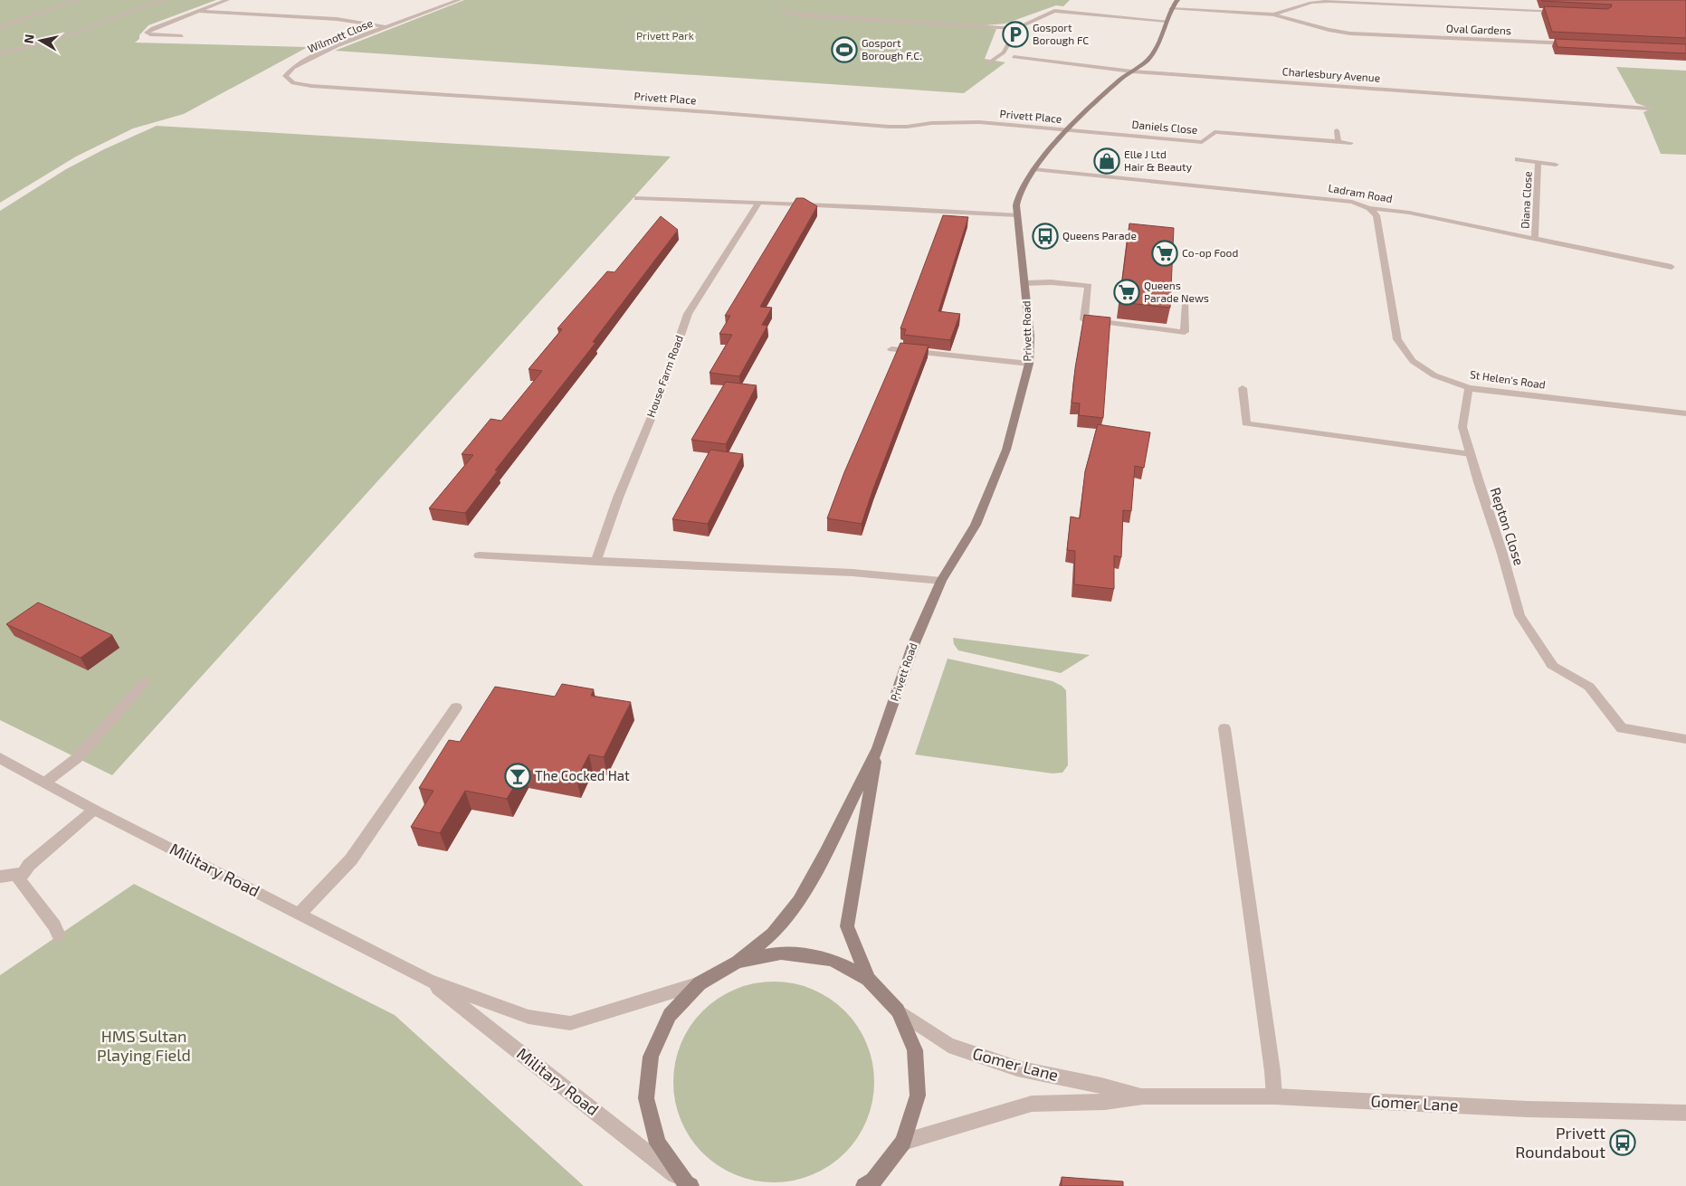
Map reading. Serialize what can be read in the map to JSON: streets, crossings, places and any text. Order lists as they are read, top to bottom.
{
  "streets": {
    "main road": ["Privett Road"],
    "street": [
      "Oval Gardens",
      "Wilmott Close",
      "Charlesbury Avenue",
      "Privett Place",
      "Daniels Close",
      "Ladram Road",
      "Diana Close",
      "House Farm Road",
      "St Helen's Road",
      "Repton Close",
      "Military Road",
      "Gomer Lane"
    ]
  },
  "crossings": [
    ["Oval Gardens", "Privett Road"],
    ["Wilmott Close", "Privett Place"],
    ["Charlesbury Avenue", "Privett Road"],
    ["Privett Place", "Daniels Close"],
    ["Privett Place", "Privett Road"],
    ["Daniels Close", "Privett Road"],
    ["Ladram Road", "Diana Close"],
    ["Ladram Road", "Privett Road"],
    ["Ladram Road", "St Helen's Road"],
    ["St Helen's Road", "Repton Close"]
  ],
  "parks": ["Privett Park", "HMS Sultan Playing Field"],
  "places": {
    "parking": ["Gosport Borough FC"],
    "sports": ["Gosport Borough F.C."],
    "shop": ["Elle J Ltd Hair & Beauty"],
    "bus stop": ["Queens Parade", "Privett Roundabout"],
    "supermarket": ["Co-op Food", "Queens Parade News"],
    "bar": ["The Cocked Hat"]
  },
  "north": "left"
}
